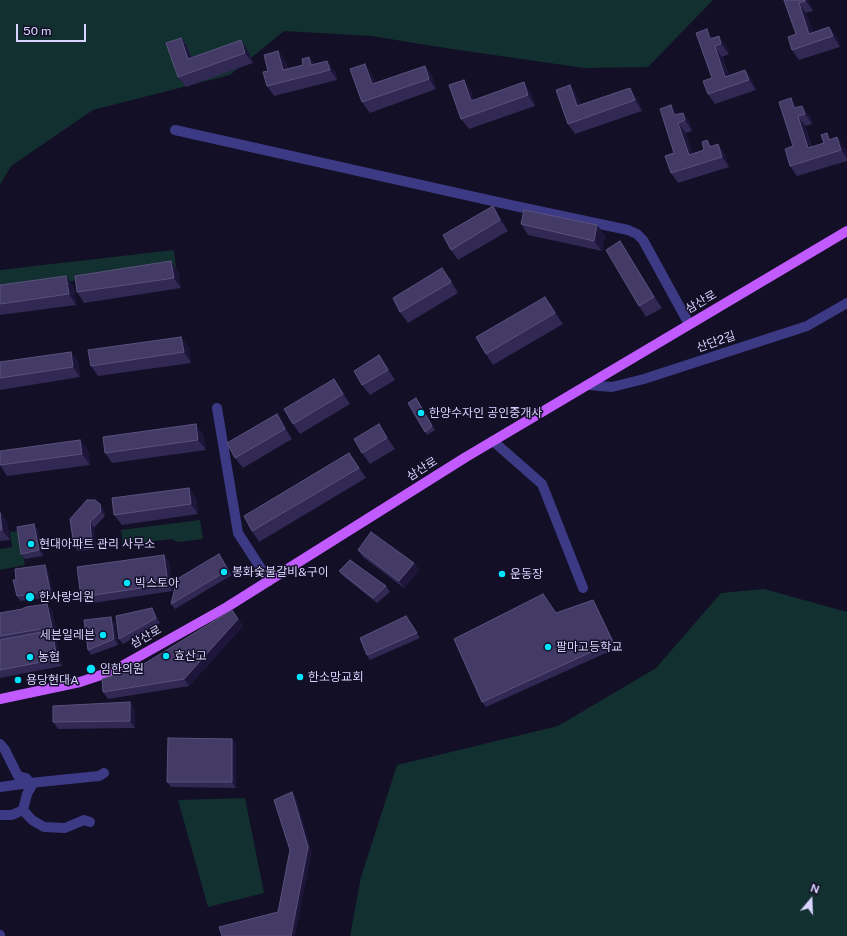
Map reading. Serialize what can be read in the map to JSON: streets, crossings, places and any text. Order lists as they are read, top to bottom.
{
  "streets": {
    "main road": ["삼산로"],
    "street": ["산단2길"]
  },
  "crossings": [
    ["삼산로", "산단2길"]
  ],
  "places": [
    "한양수자인 공인중개사",
    "현대아파트 관리 사무소",
    "봉화숯불갈비&구이",
    "운동장",
    "빅스토아",
    "한사랑의원",
    "세븐일레븐",
    "팔마고등학교",
    "효산고",
    "농협",
    "임한의원",
    "한소망교회",
    "용당현대A"
  ],
  "scale_bar": "50 m",
  "north": "top"
}
